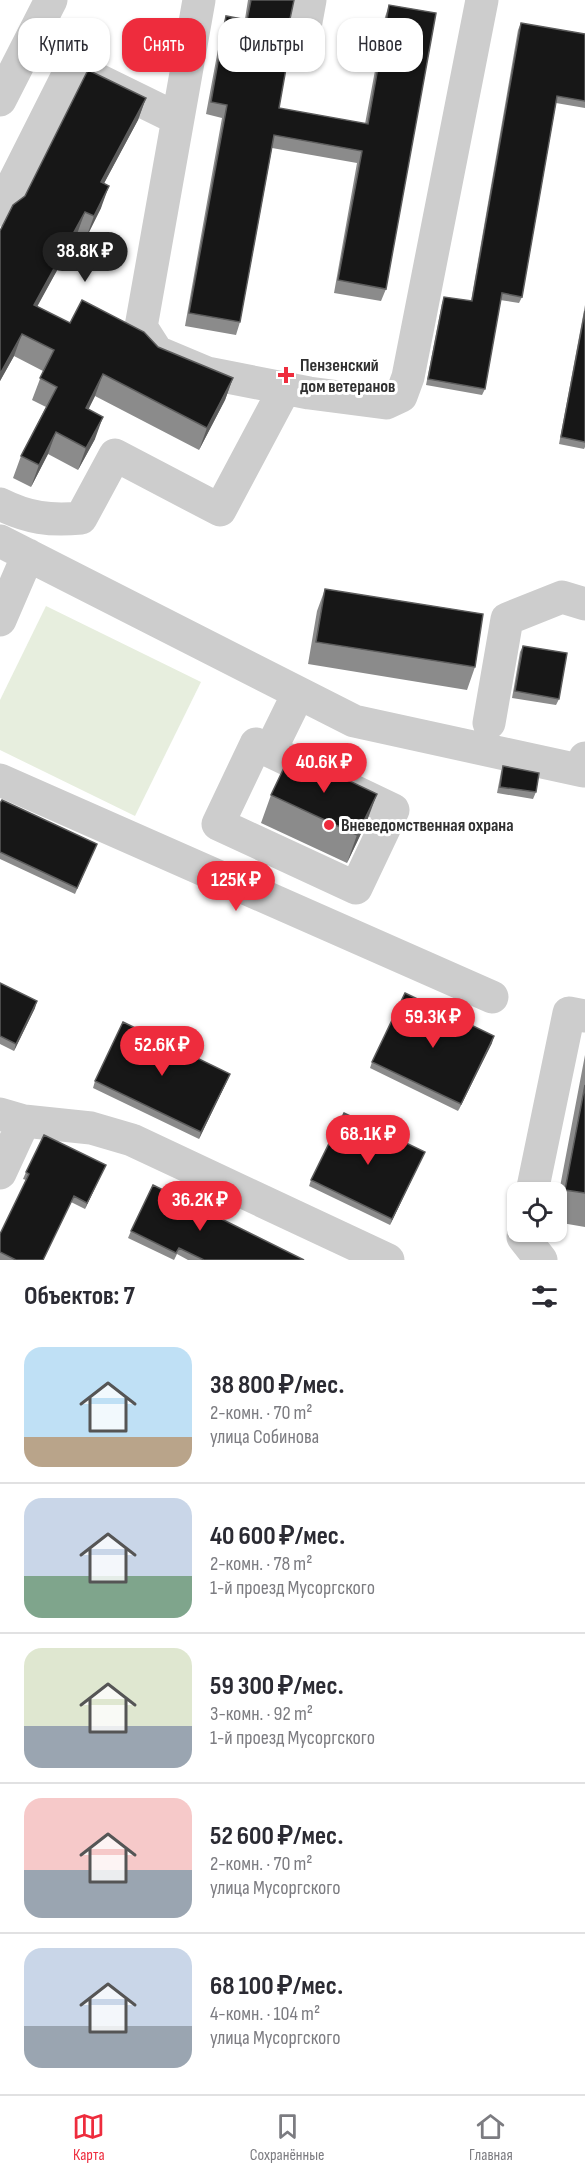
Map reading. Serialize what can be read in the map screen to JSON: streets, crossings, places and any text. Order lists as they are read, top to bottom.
{
  "places": {
    "health": ["Пензенский дом ветеранов"],
    "other": ["Вневедомственная охрана"]
  },
  "page": {
    "chip": [
      "Купить",
      "Снять",
      "Фильтры",
      "Новое"
    ],
    "price": [
      "38.8K ₽",
      "40.6K ₽",
      "125K ₽",
      "59.3K ₽",
      "52.6K ₽",
      "68.1K ₽",
      "36.2K ₽"
    ],
    "heading": "Объектов: 7",
    "list": [
      {
        "name": "38 800 ₽/мес.",
        "note": "2-комн. · 70 m² · улица Собинова"
      },
      {
        "name": "40 600 ₽/мес.",
        "note": "2-комн. · 78 m² · 1-й проезд Мусоргского"
      },
      {
        "name": "59 300 ₽/мес.",
        "note": "3-комн. · 92 m² · 1-й проезд Мусоргского"
      },
      {
        "name": "52 600 ₽/мес.",
        "note": "2-комн. · 70 m² · улица Мусоргского"
      },
      {
        "name": "68 100 ₽/мес.",
        "note": "4-комн. · 104 m² · улица Мусоргского"
      }
    ],
    "tabs": ["Карта", "Сохранённые", "Главная"]
  }
}
